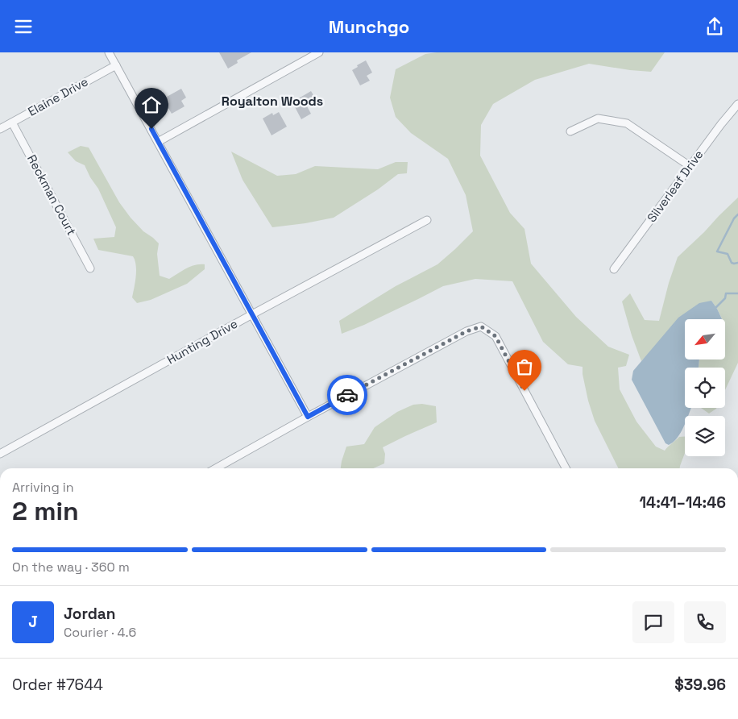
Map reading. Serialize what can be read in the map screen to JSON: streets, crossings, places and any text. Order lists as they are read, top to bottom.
{
  "streets": {
    "street": [
      "Elaine Drive",
      "Silverleaf Drive",
      "Reckman Court",
      "Hunting Drive"
    ]
  },
  "crossings": [
    ["Elaine Drive", "Reckman Court"]
  ],
  "districts": ["Royalton Woods"],
  "north": "bottom left",
  "page": {
    "header": "Munchgo",
    "heading": ["2 min", "Arriving in", "14:41–14:46"],
    "panel": [
      "Jordan",
      "Courier · 4.6",
      "Order #7644",
      "$39.96"
    ],
    "bar": "On the way · 360 m",
    "round": "J"
  }
}
